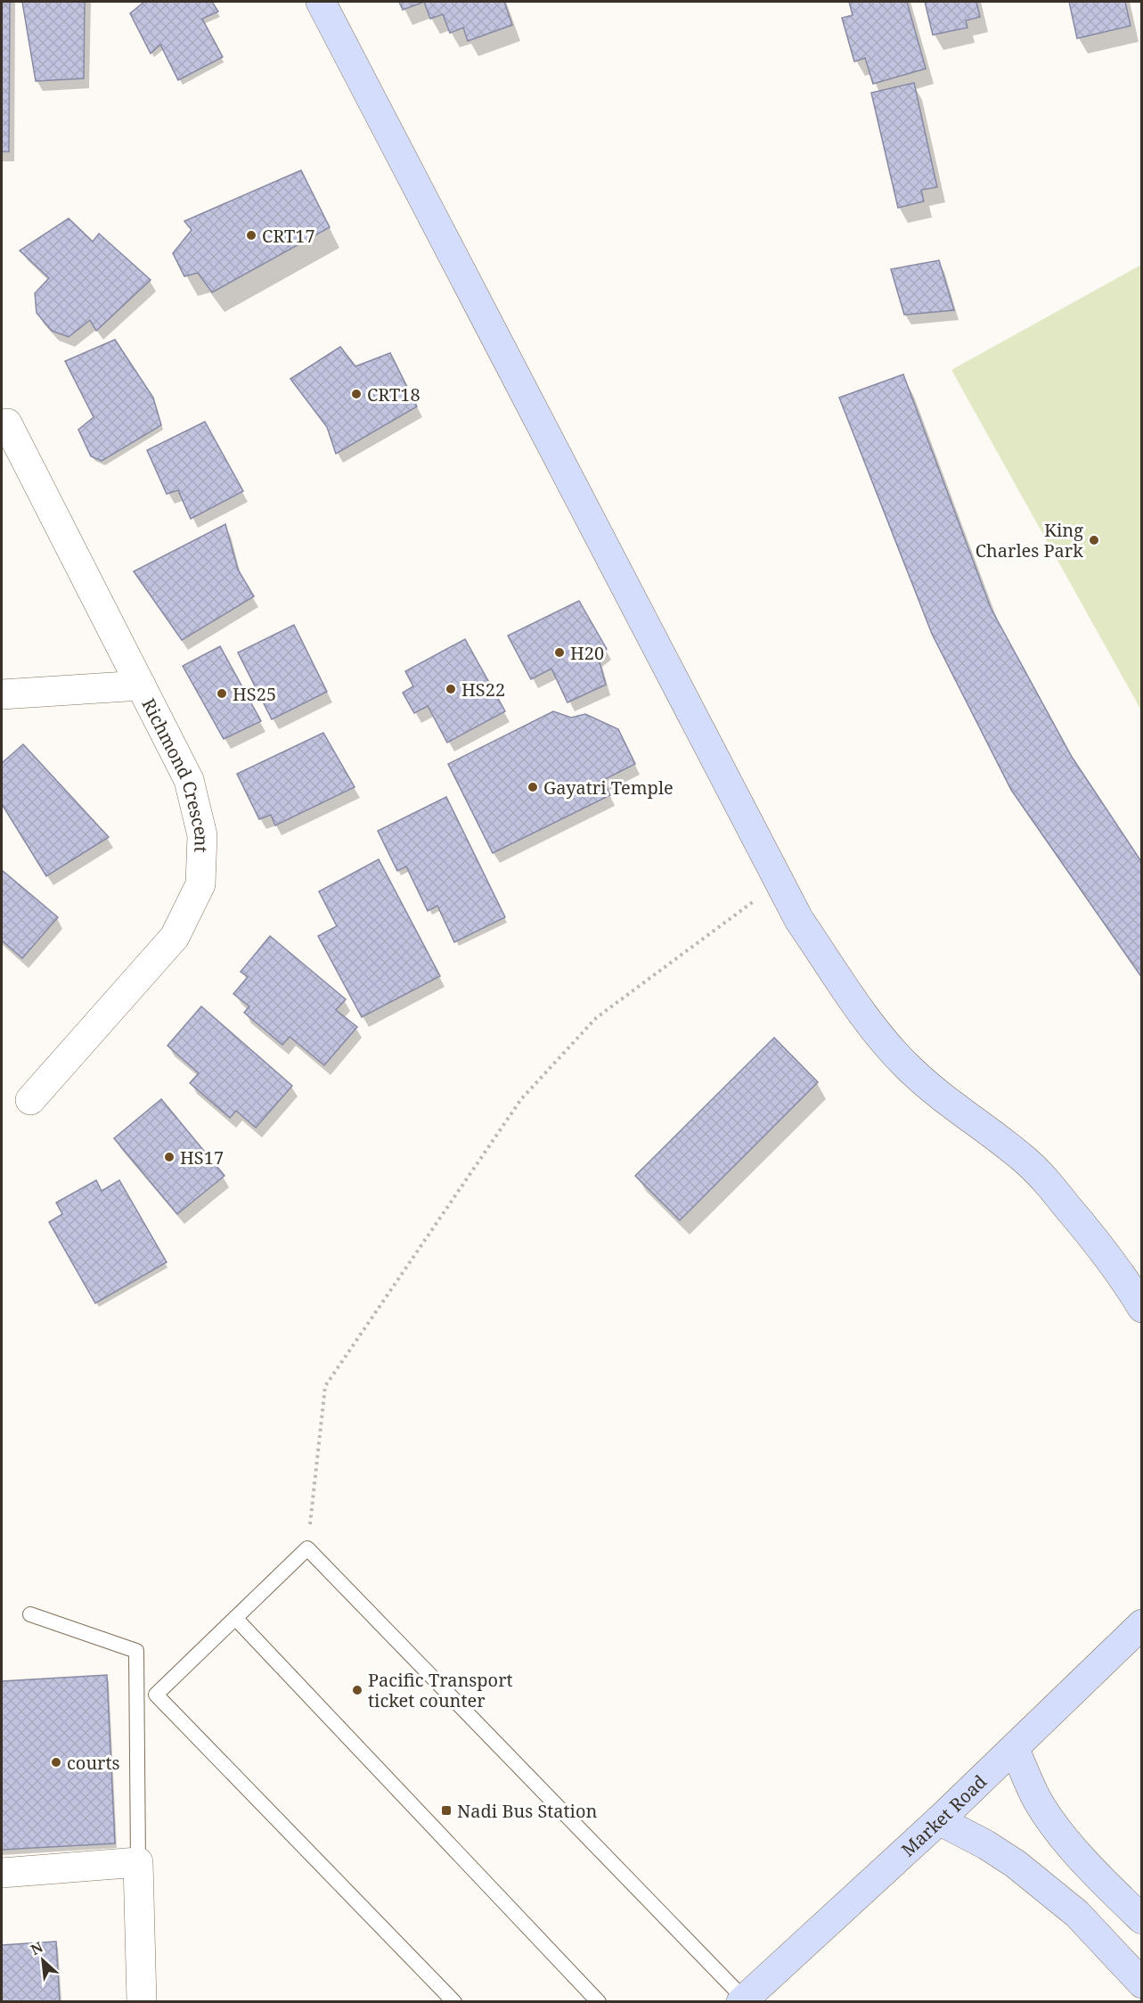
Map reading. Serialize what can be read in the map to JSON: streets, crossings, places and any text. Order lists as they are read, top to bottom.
{
  "streets": {
    "main road": ["Market Road"],
    "street": ["Richmond Crescent"]
  },
  "places": {
    "other": [
      "CRT17",
      "CRT18",
      "King Charles Park",
      "H20",
      "HS22",
      "HS25",
      "Gayatri Temple",
      "HS17",
      "Pacific Transport ticket counter",
      "courts"
    ],
    "transit": ["Nadi Bus Station"]
  },
  "north": "top left"
}
